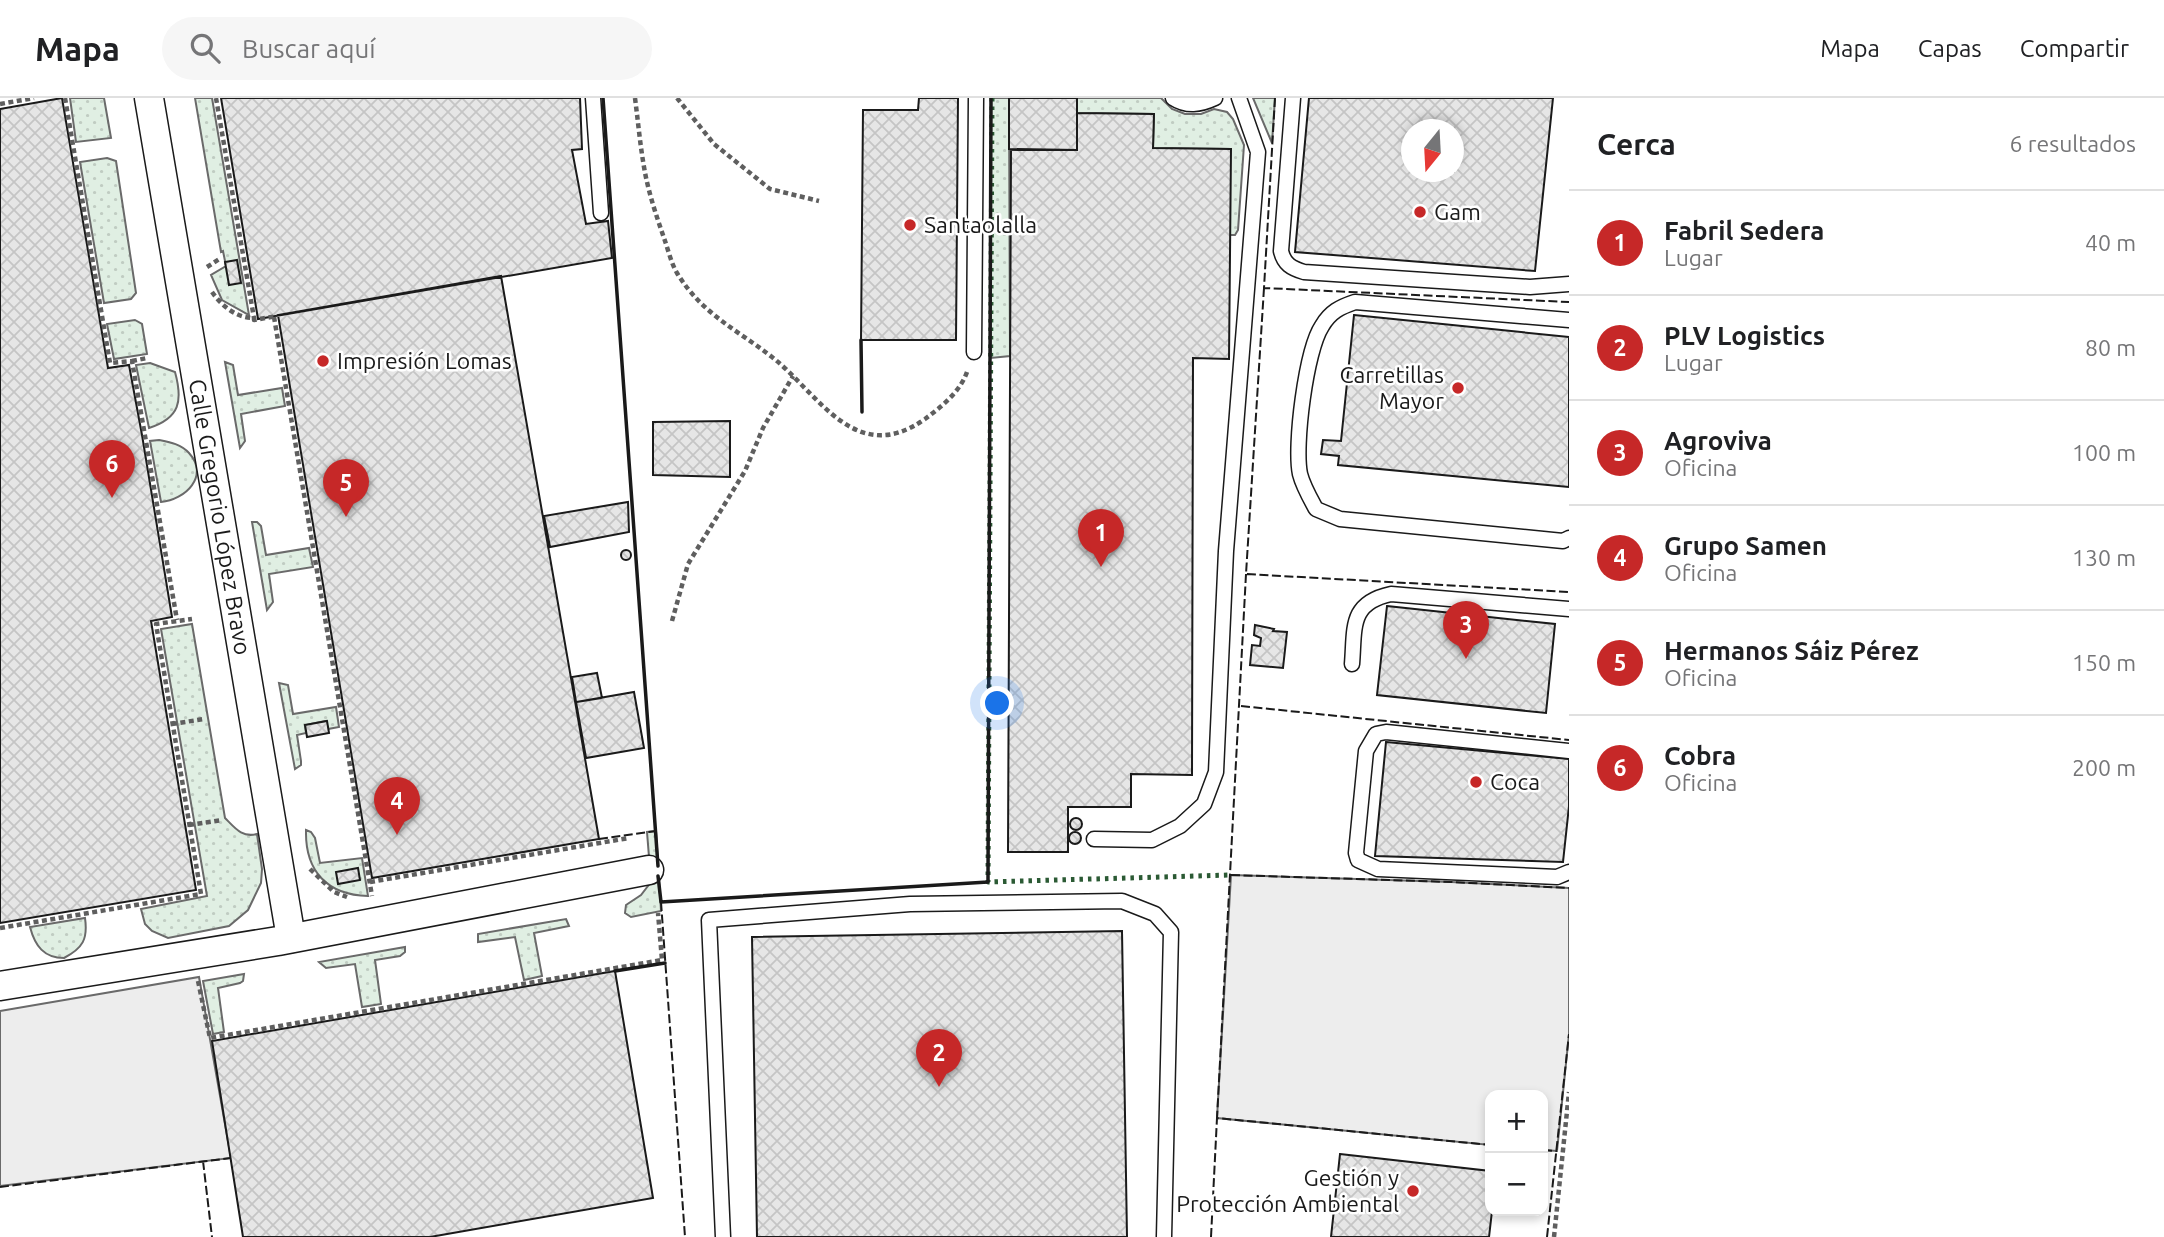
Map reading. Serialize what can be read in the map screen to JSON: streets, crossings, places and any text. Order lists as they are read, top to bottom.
{
  "streets": {
    "street": ["Calle Gregorio López Bravo"]
  },
  "places": [
    "Gam",
    "Santaolalla",
    "Impresión Lomas",
    "Carretillas Mayor",
    "Coca",
    "Gestión y Protección Ambiental"
  ],
  "north": "bottom",
  "page": {
    "header": "Mapa",
    "search": "Buscar aquí",
    "nav": ["Mapa", "Capas", "Compartir"],
    "heading": ["Cerca", "6 resultados"],
    "list": [
      {
        "mark": "1",
        "name": "Fabril Sedera",
        "note": "Lugar",
        "value": "40 m"
      },
      {
        "mark": "2",
        "name": "PLV Logistics",
        "note": "Lugar",
        "value": "80 m"
      },
      {
        "mark": "3",
        "name": "Agroviva",
        "note": "Oficina",
        "value": "100 m"
      },
      {
        "mark": "4",
        "name": "Grupo Samen",
        "note": "Oficina",
        "value": "130 m"
      },
      {
        "mark": "5",
        "name": "Hermanos Sáiz Pérez",
        "note": "Oficina",
        "value": "150 m"
      },
      {
        "mark": "6",
        "name": "Cobra",
        "note": "Oficina",
        "value": "200 m"
      }
    ],
    "pins": [
      "6",
      "5",
      "1",
      "3",
      "4",
      "2"
    ],
    "map_buttons": ["+", "−"]
  }
}
